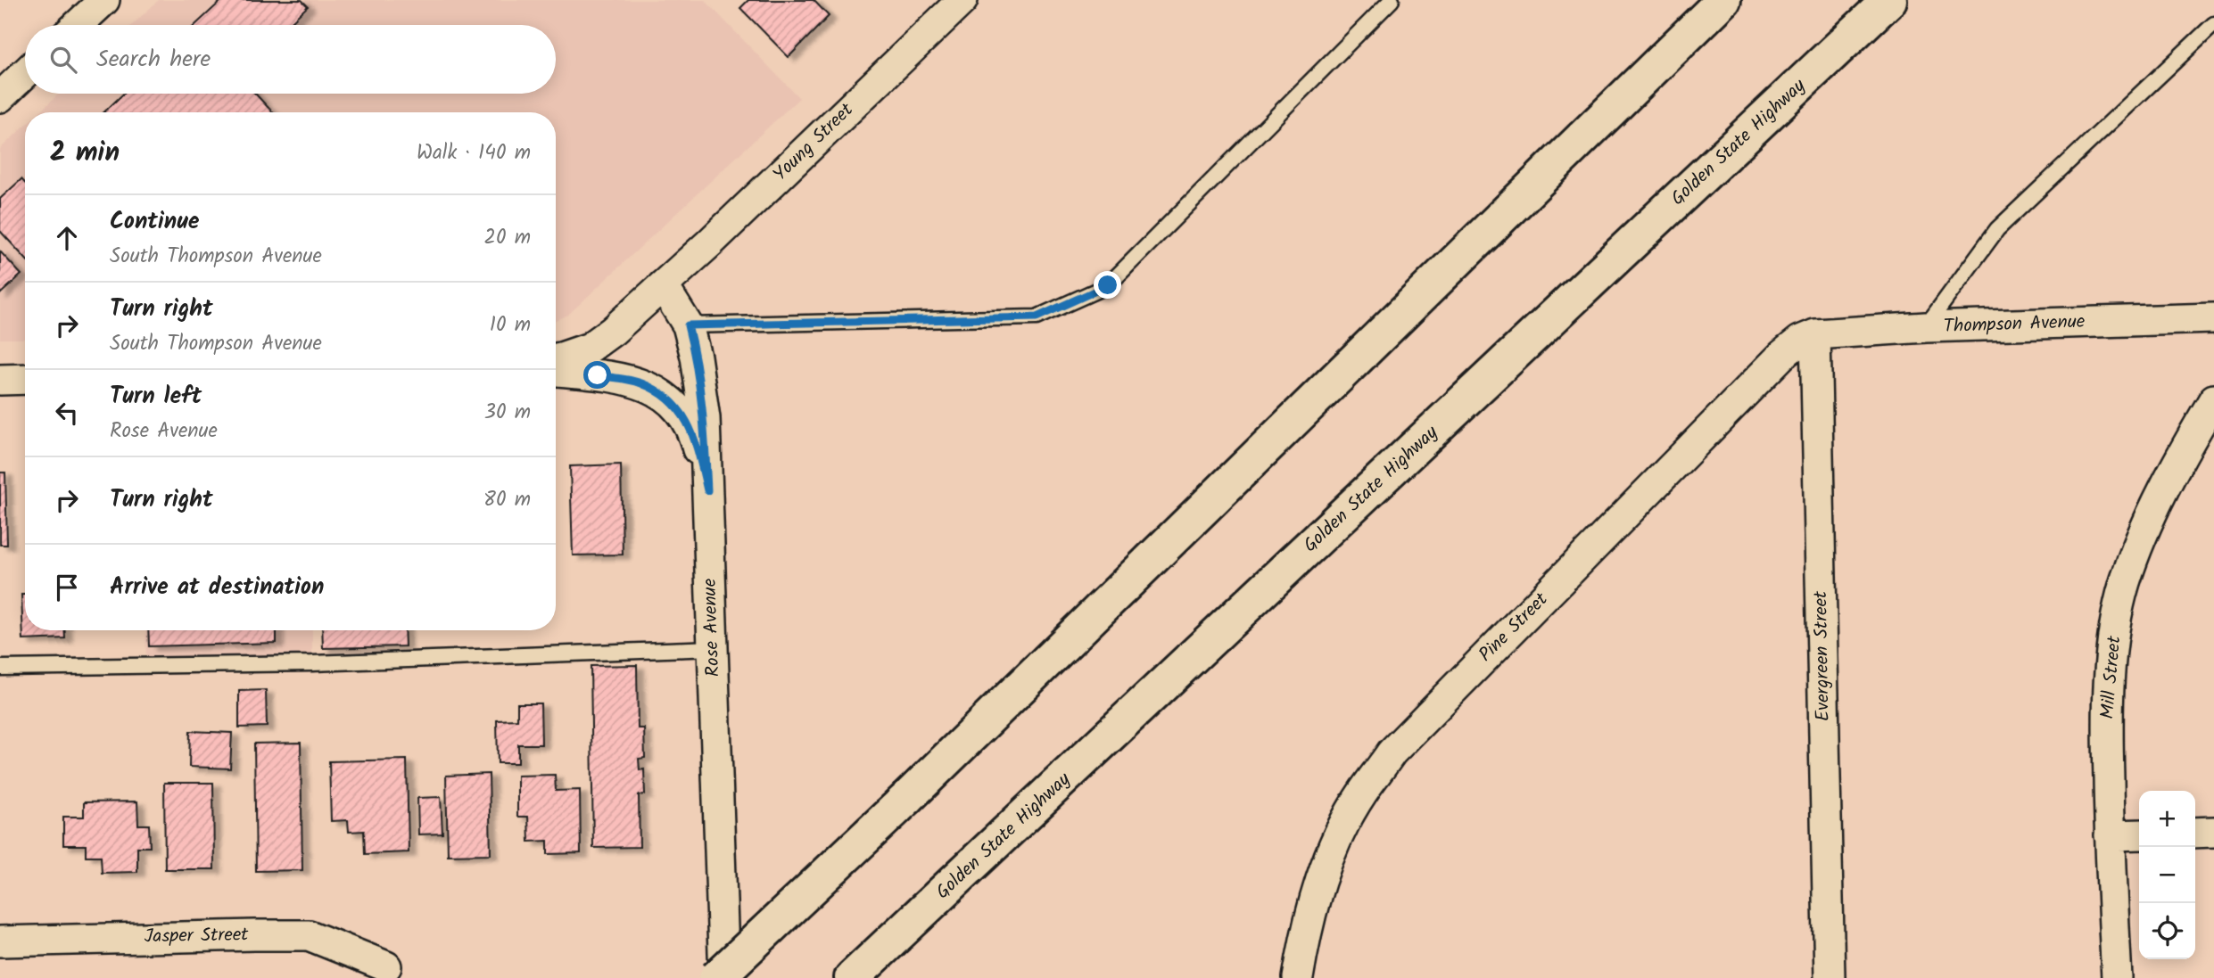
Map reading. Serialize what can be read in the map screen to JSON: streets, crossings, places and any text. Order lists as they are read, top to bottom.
{
  "streets": {
    "highway": ["Golden State Highway"],
    "street": [
      "Young Street",
      "Thompson Avenue",
      "Rose Avenue",
      "Pine Street",
      "Evergreen Street",
      "Mill Street",
      "Jasper Street"
    ]
  },
  "crossings": [
    ["Young Street", "Rose Avenue"],
    ["Thompson Avenue", "Pine Street"],
    ["Thompson Avenue", "Evergreen Street"],
    ["Pine Street", "Evergreen Street"]
  ],
  "page": {
    "search": "Search here",
    "heading": ["2 min", "Walk · 140 m"],
    "list": [
      ["Continue", "South Thompson Avenue", "20 m"],
      ["Turn right", "South Thompson Avenue", "10 m"],
      ["Turn left", "Rose Avenue", "30 m"],
      ["Turn right", "80 m"],
      "Arrive at destination"
    ],
    "map_buttons": ["+", "−"]
  }
}
